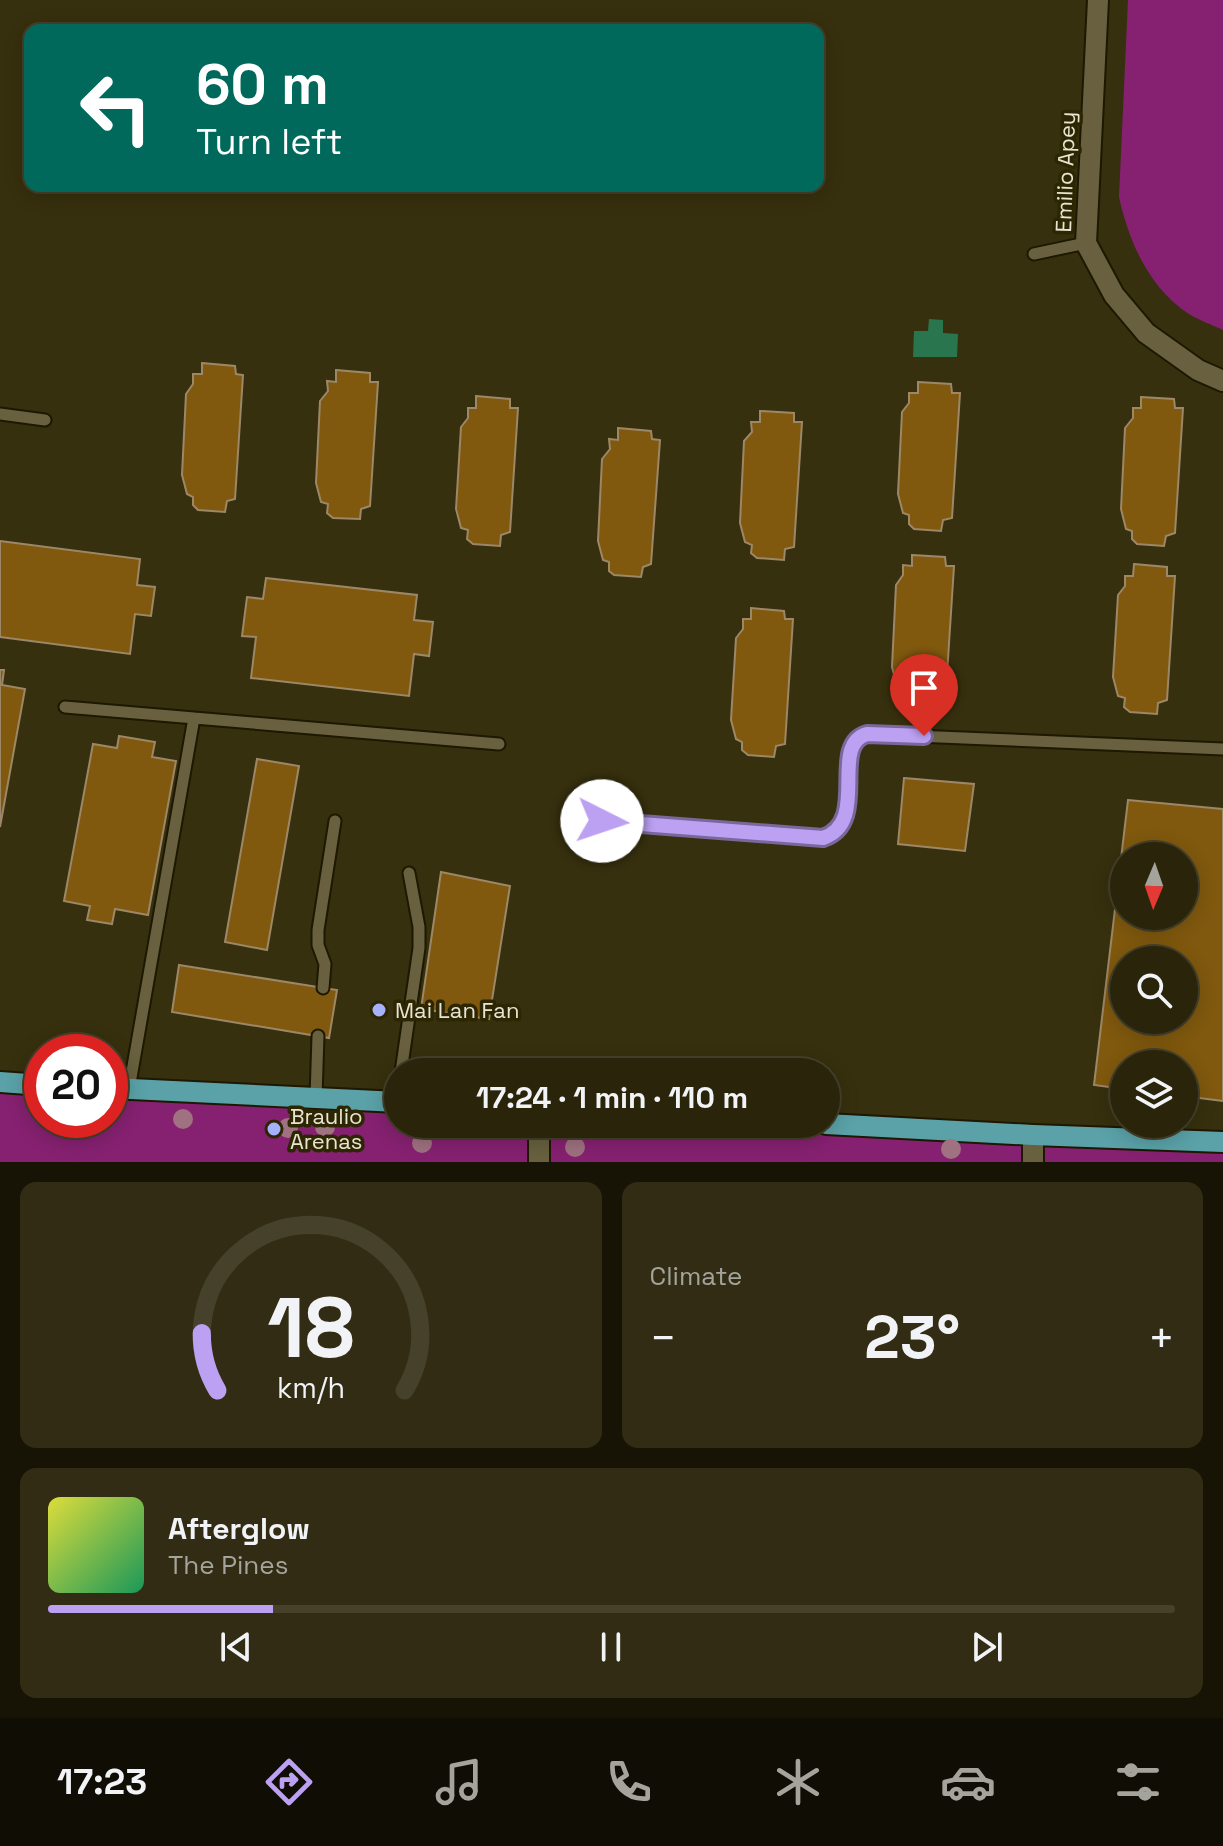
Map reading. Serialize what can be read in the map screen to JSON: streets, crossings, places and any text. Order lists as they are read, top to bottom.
{
  "streets": {
    "street": ["Emilio Apey"]
  },
  "places": ["Mai Lan Fan", "Braulio Arenas"],
  "north": "bottom",
  "page": {
    "turn": ["60 m", "Turn left"],
    "limit": "20",
    "trip": "17:24 · 1 min · 110 m",
    "tile": "Climate",
    "heat": ["−", "23°", "+"],
    "song": ["Afterglow", "The Pines"],
    "tabs": "17:23",
    "gauge": ["18", "km/h"]
  }
}
